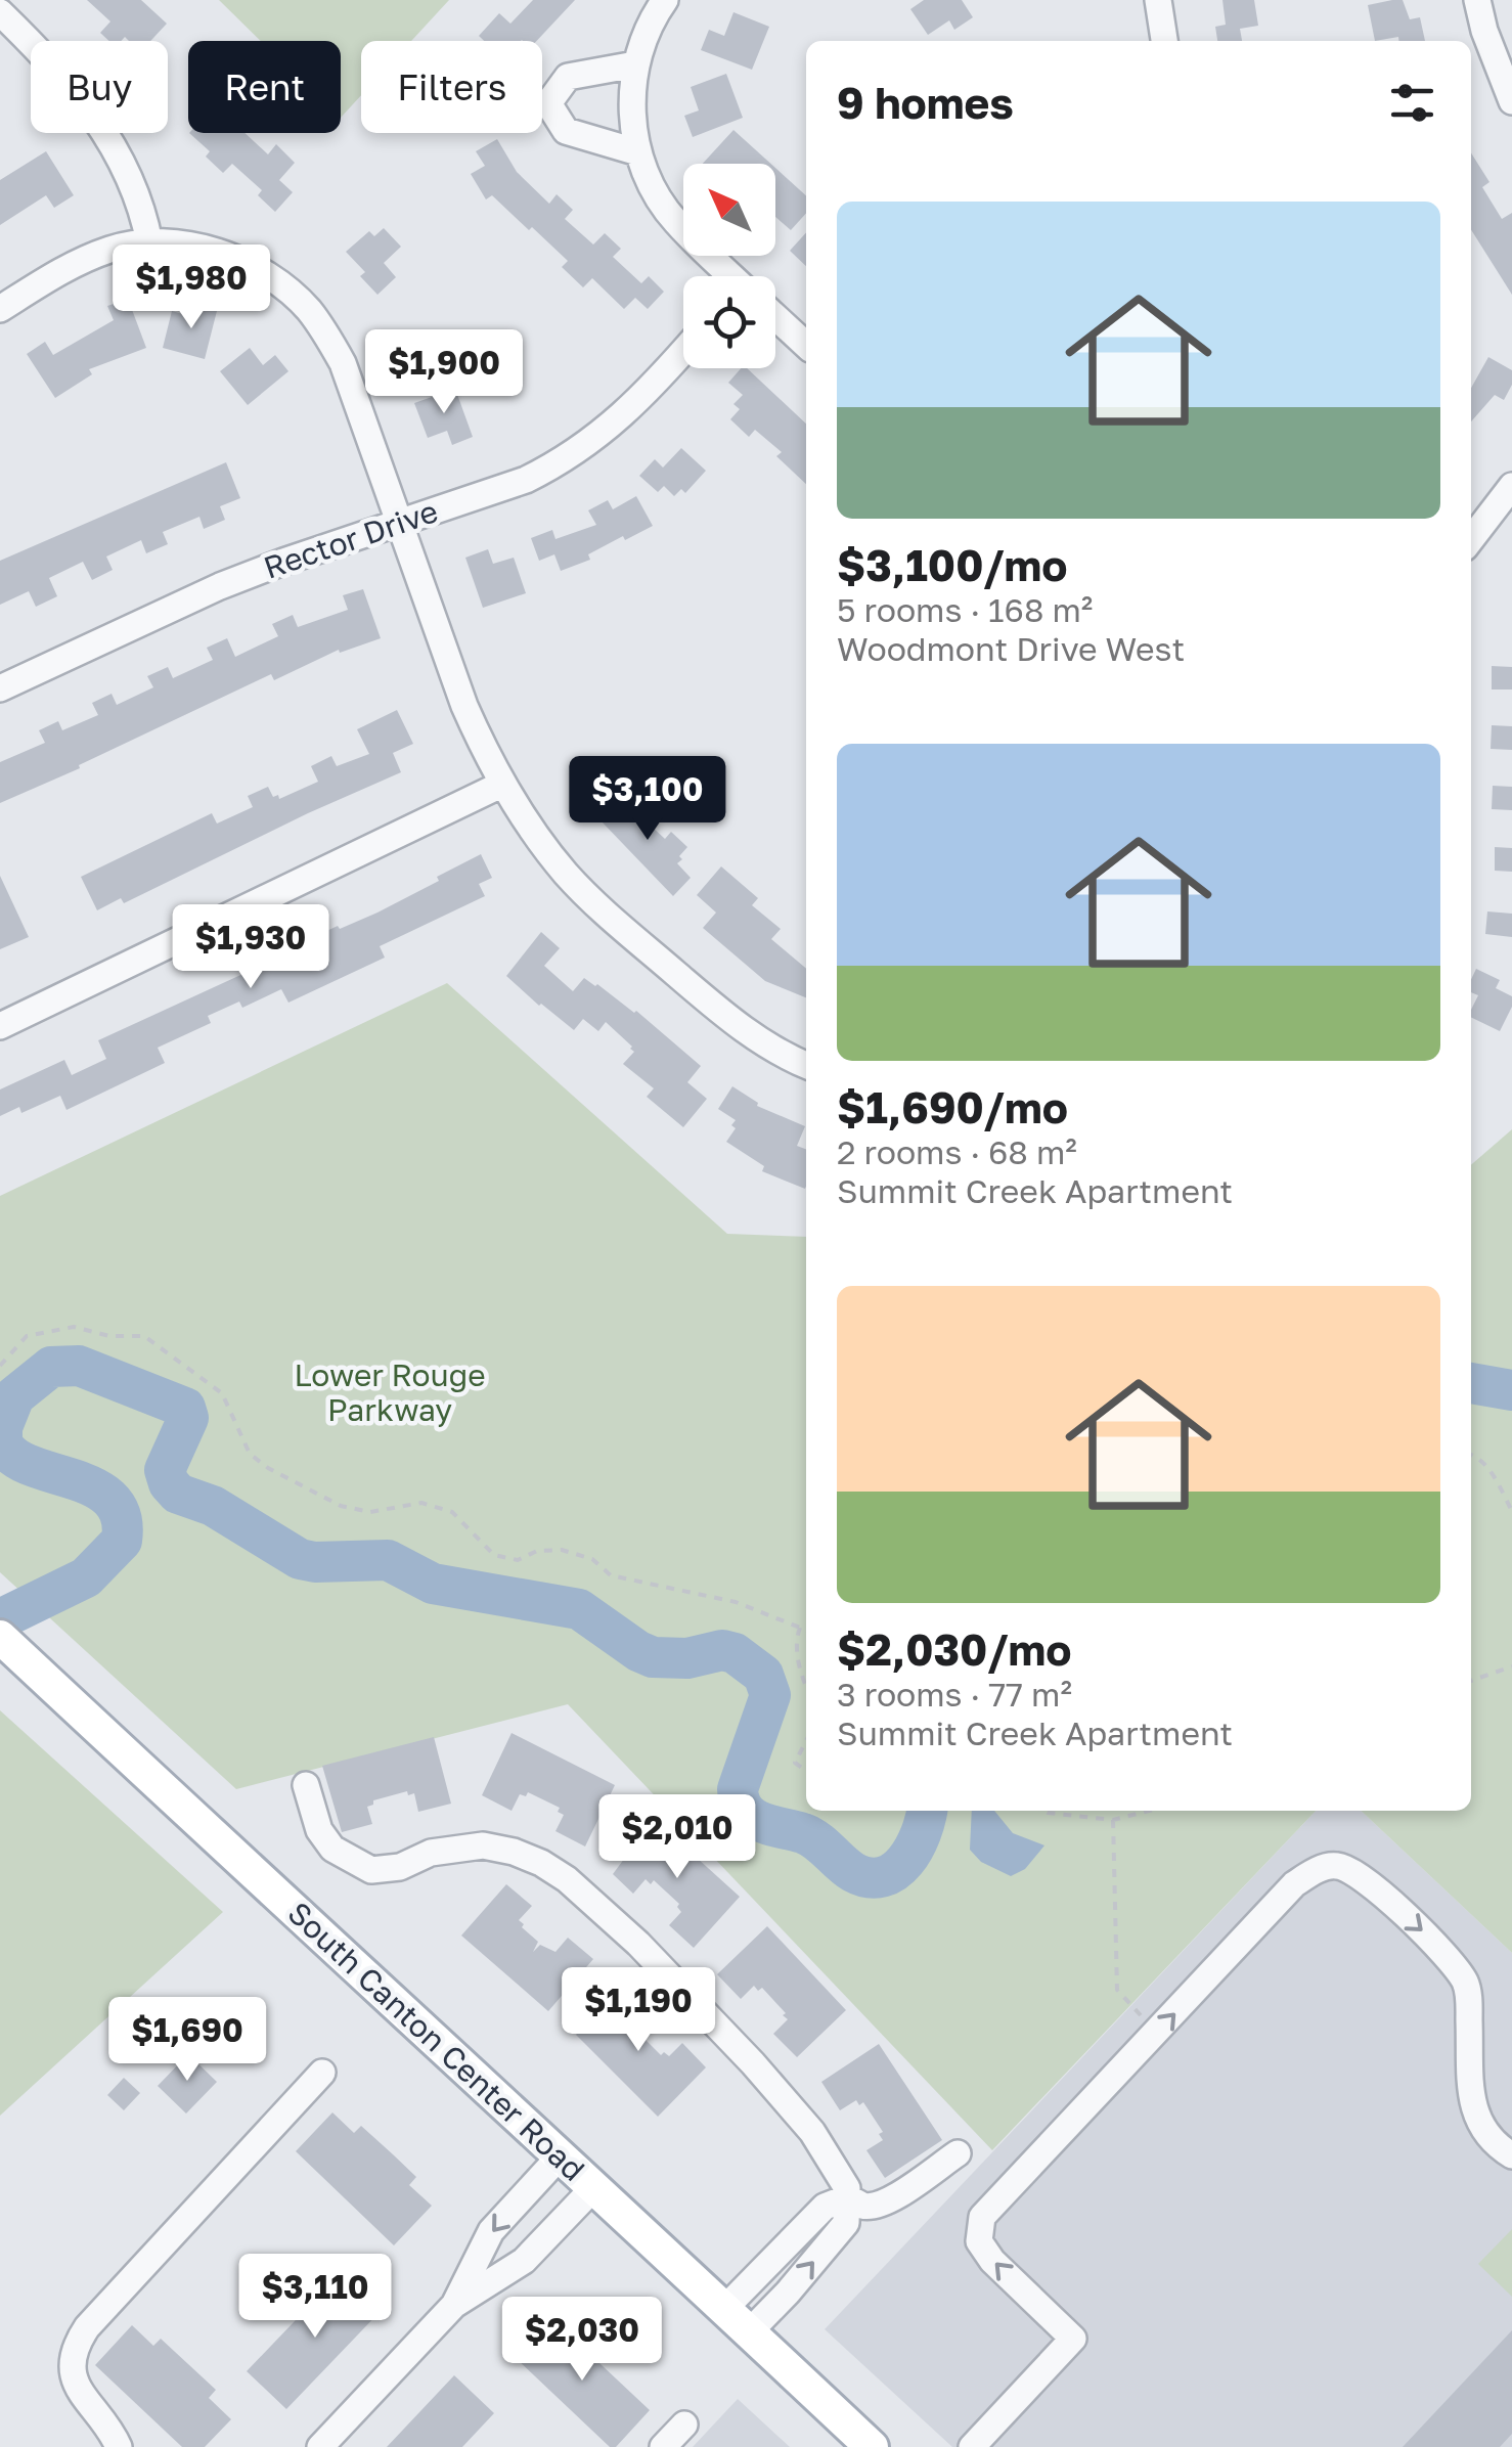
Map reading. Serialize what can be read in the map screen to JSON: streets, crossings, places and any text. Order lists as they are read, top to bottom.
{
  "streets": {
    "main road": ["South Canton Center Road"],
    "street": ["Rector Drive"]
  },
  "parks": ["Lower Rouge Parkway"],
  "north": "top left",
  "page": {
    "chip": ["Buy", "Rent", "Filters"],
    "heading": "9 homes",
    "list": [
      {
        "name": "$3,100/mo",
        "note": "5 rooms · 168 m² · Woodmont Drive West"
      },
      {
        "name": "$1,690/mo",
        "note": "2 rooms · 68 m² · Summit Creek Apartment"
      },
      {
        "name": "$2,030/mo",
        "note": "3 rooms · 77 m² · Summit Creek Apartment"
      }
    ],
    "price": [
      "$1,980",
      "$1,900",
      "$3,100",
      "$1,930",
      "$2,010",
      "$1,190",
      "$1,690",
      "$3,110",
      "$2,030"
    ]
  }
}
